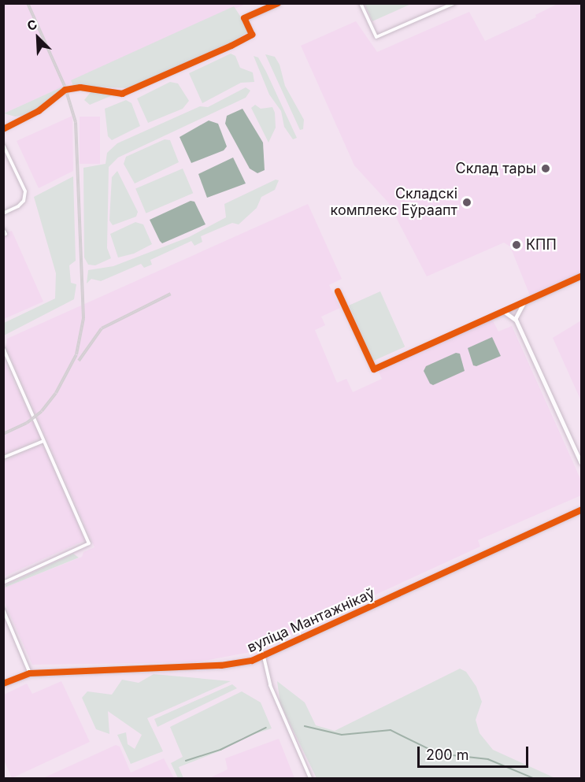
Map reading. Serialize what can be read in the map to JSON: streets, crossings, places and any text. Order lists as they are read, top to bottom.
{
  "streets": {
    "street": ["вуліца Мантажнікаў"]
  },
  "places": ["Склад тары", "Складскі комплекс Еўраапт", "КПП"],
  "scale_bar": "200 m",
  "north": "top left"
}
